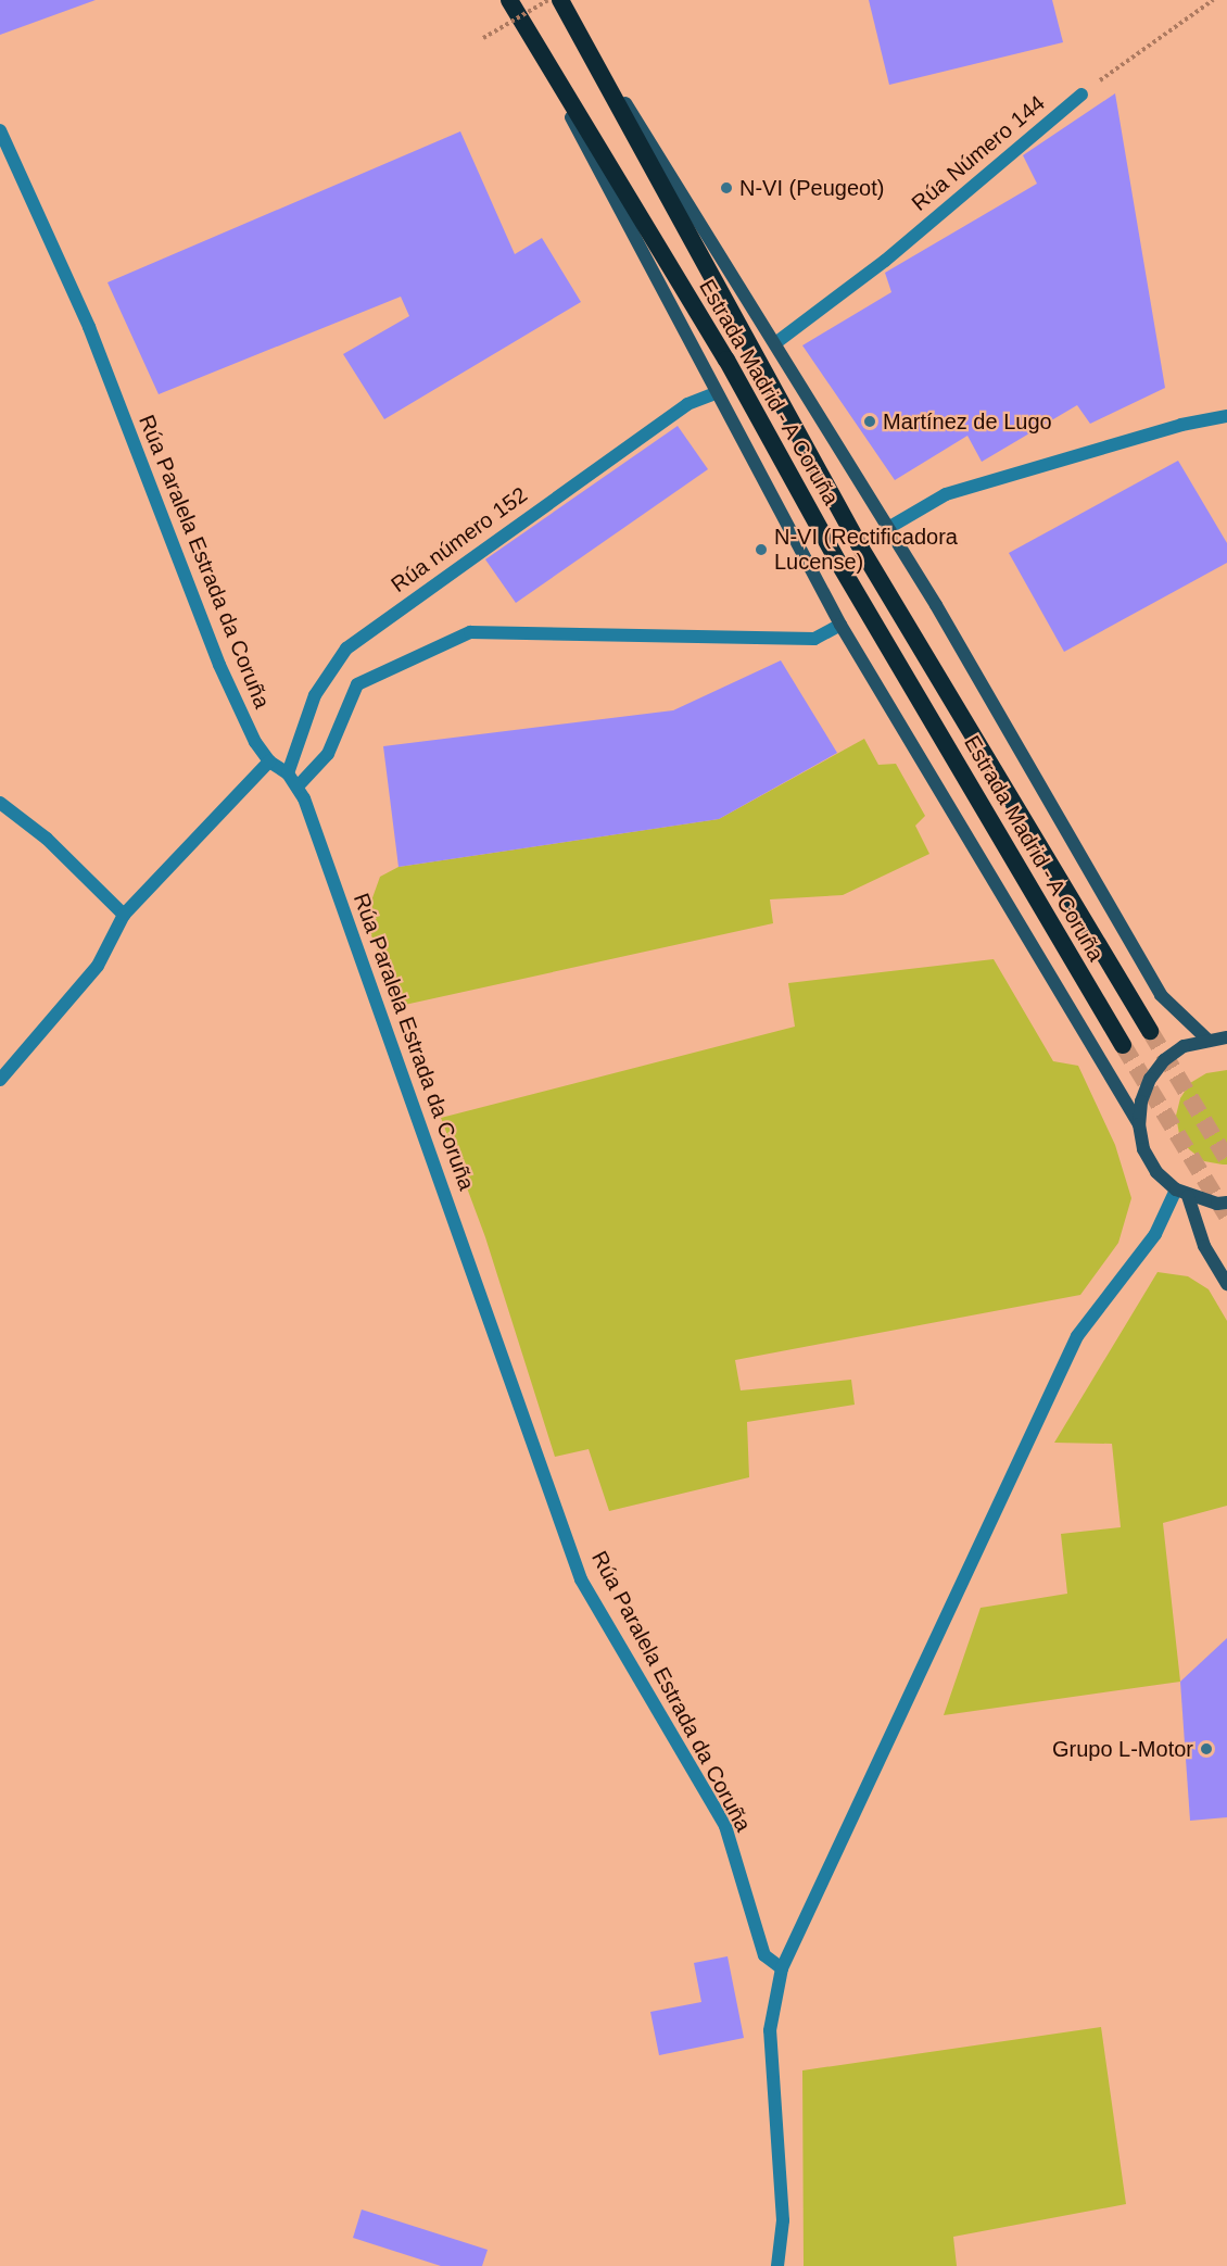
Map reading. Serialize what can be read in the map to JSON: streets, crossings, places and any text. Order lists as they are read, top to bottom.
{
  "streets": {
    "highway": ["Estrada Madrid - A Coruña"],
    "street": ["Rúa Número 144", "Rúa número 152", "Rúa Paralela Estrada da Coruña"]
  },
  "crossings": [
    ["Rúa número 152", "Rúa Paralela Estrada da Coruña"]
  ],
  "places": [
    "N-VI (Peugeot)",
    "Martínez de Lugo",
    "N-VI (Rectificadora Lucense)",
    "Grupo L-Motor"
  ]
}
